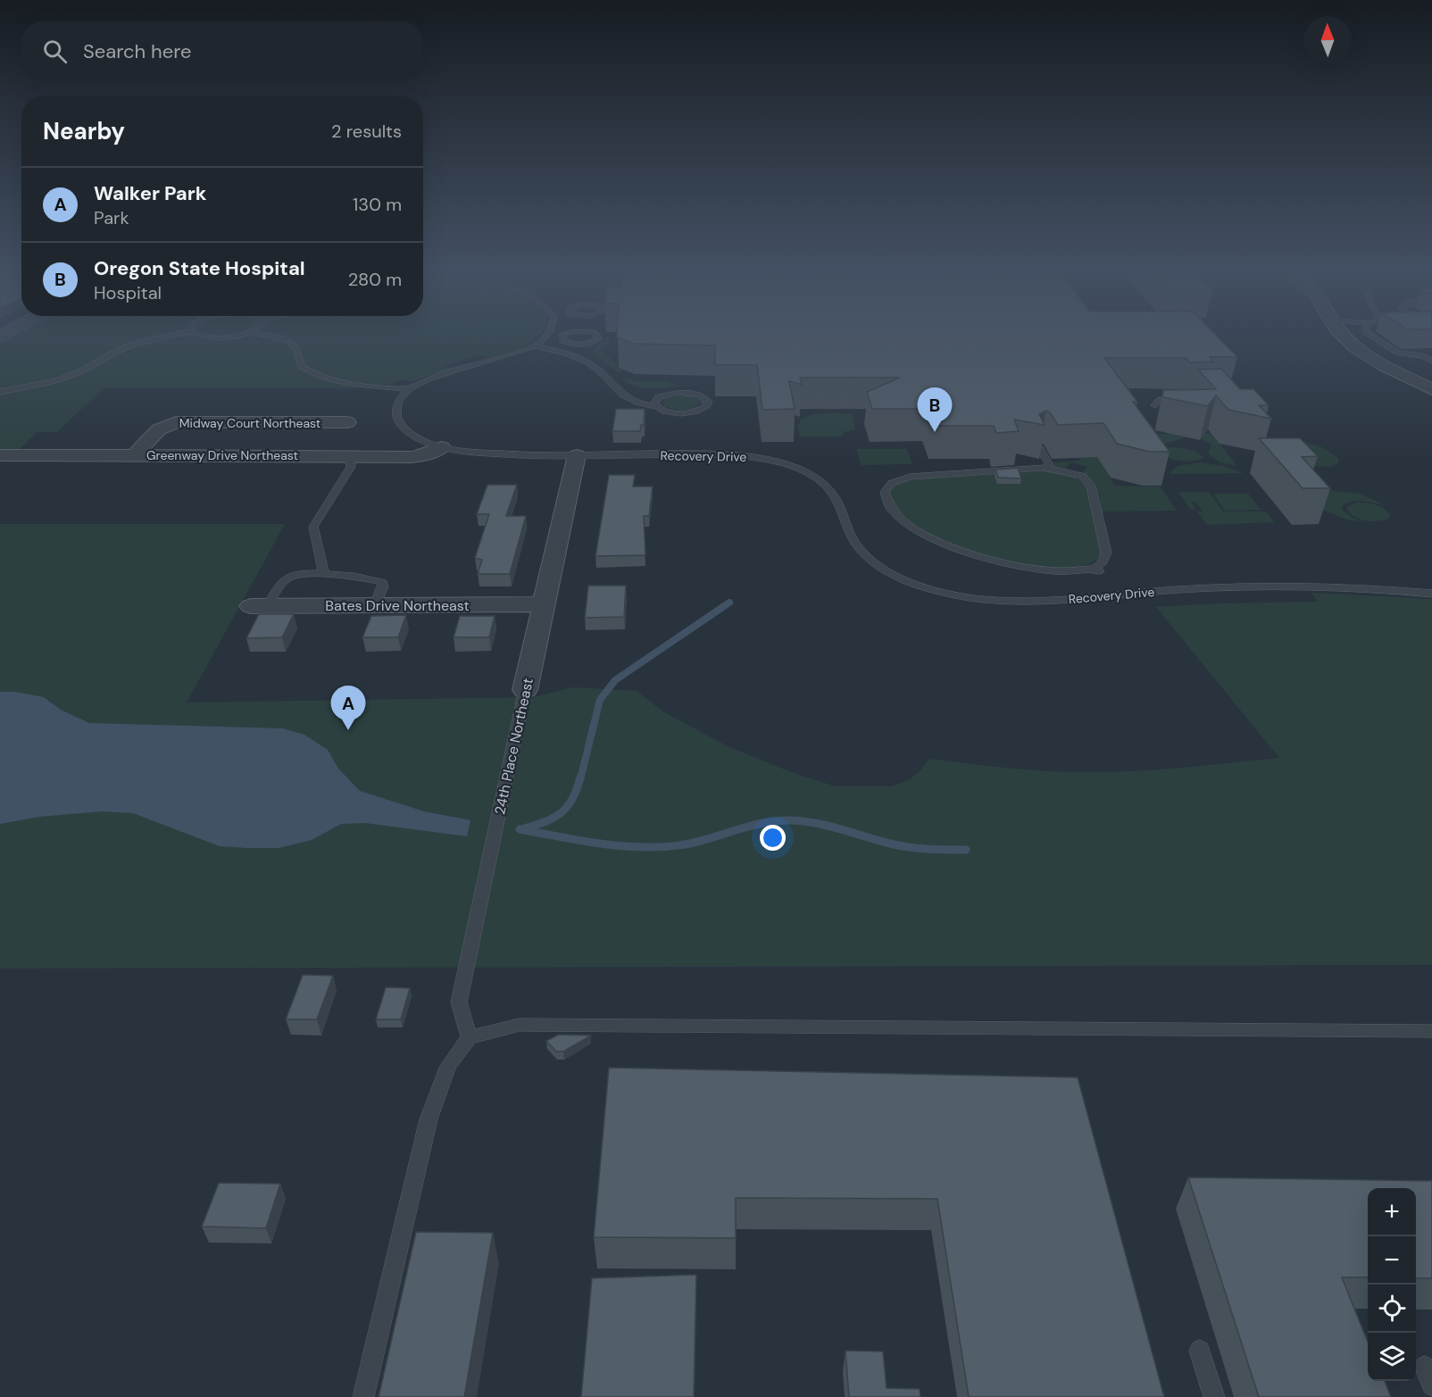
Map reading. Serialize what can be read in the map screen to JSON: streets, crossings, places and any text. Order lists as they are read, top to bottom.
{
  "streets": {
    "street": [
      "Midway Court Northeast",
      "Greenway Drive Northeast",
      "Bates Drive Northeast",
      "24th Place Northeast"
    ],
    "lane": ["Recovery Drive"]
  },
  "crossings": [
    ["Midway Court Northeast", "Greenway Drive Northeast"],
    ["Greenway Drive Northeast", "Recovery Drive"],
    ["Recovery Drive", "24th Place Northeast"],
    ["Bates Drive Northeast", "24th Place Northeast"]
  ],
  "north": "top",
  "page": {
    "search": "Search here",
    "heading": ["Nearby", "2 results"],
    "list": [
      {
        "mark": "A",
        "name": "Walker Park",
        "note": "Park",
        "value": "130 m"
      },
      {
        "mark": "B",
        "name": "Oregon State Hospital",
        "note": "Hospital",
        "value": "280 m"
      }
    ],
    "pins": ["B", "A"],
    "map_buttons": ["+", "−"]
  }
}
